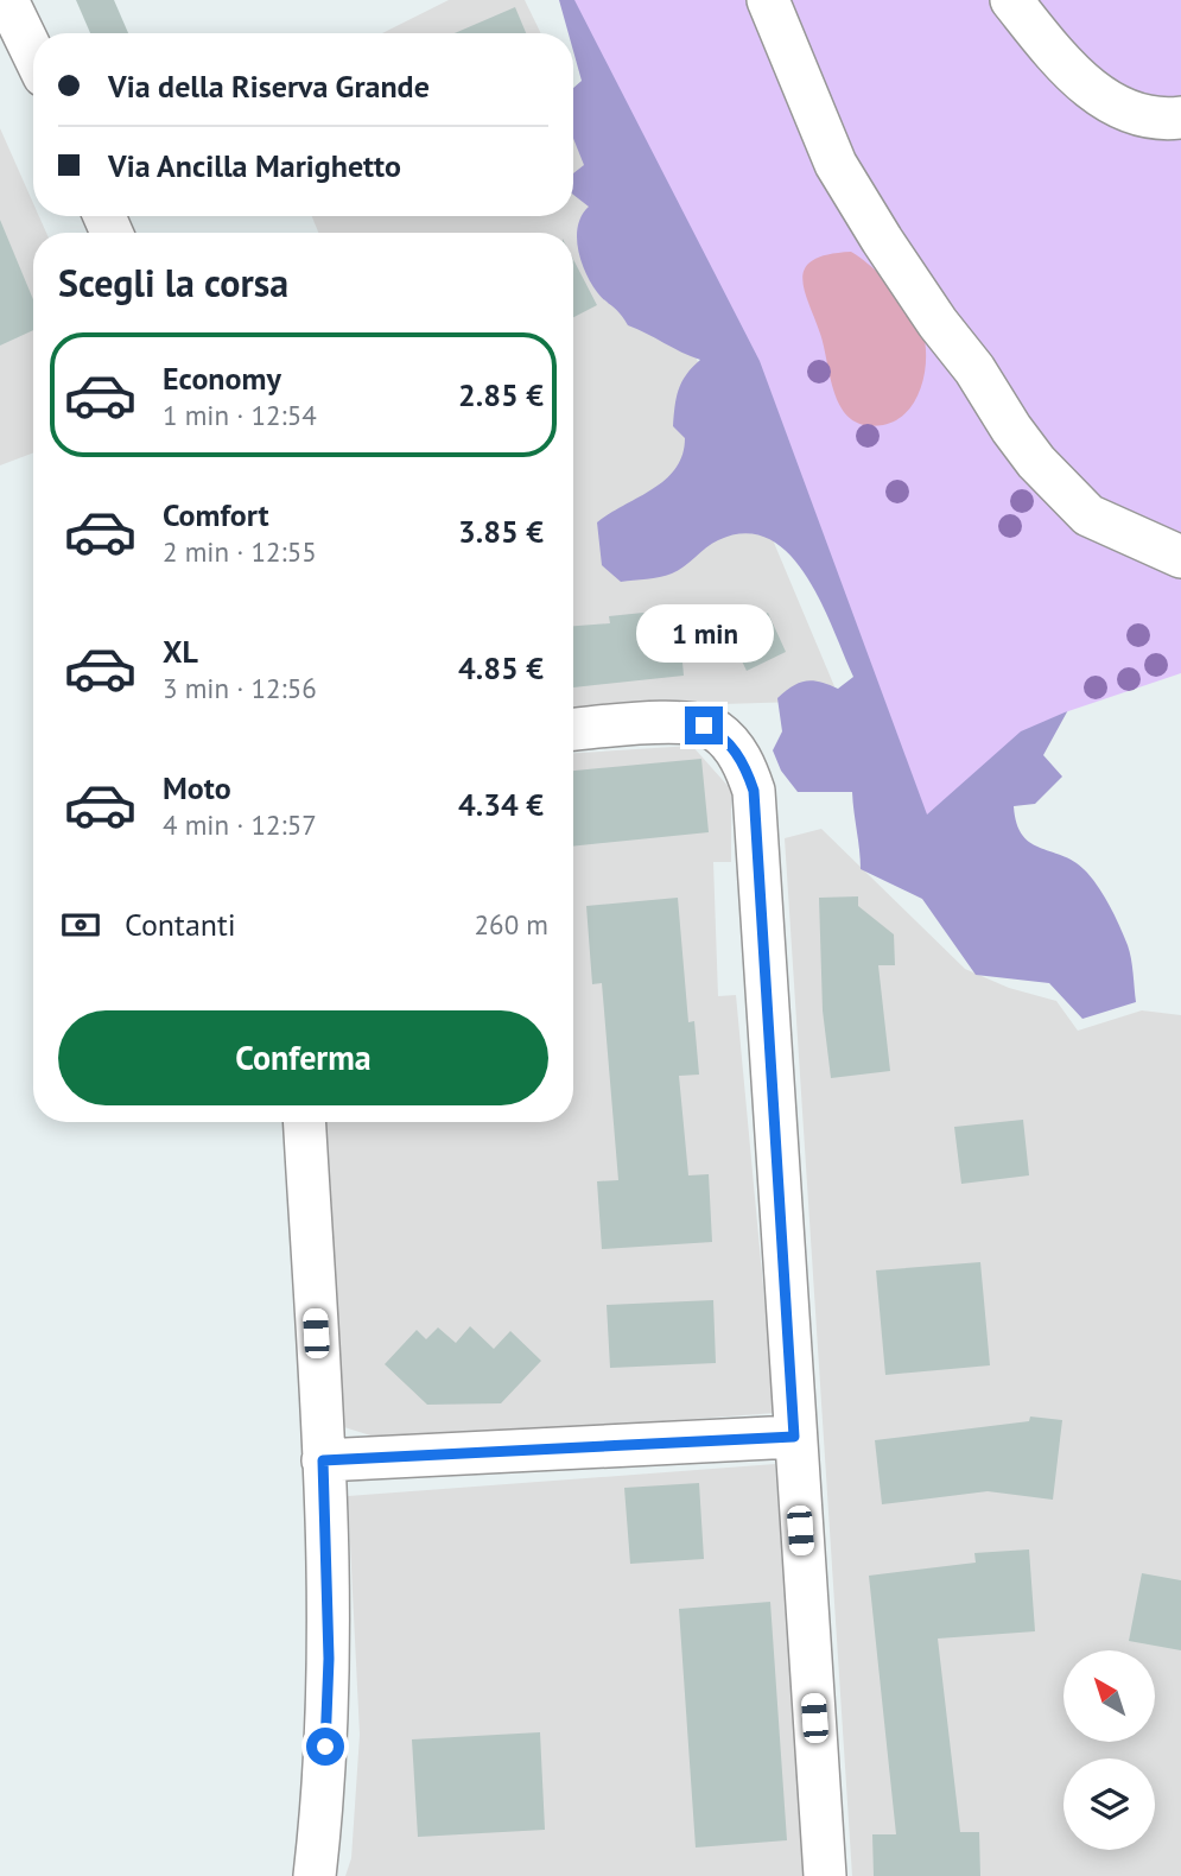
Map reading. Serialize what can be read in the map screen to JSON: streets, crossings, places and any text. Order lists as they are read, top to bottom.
{
  "north": "top left",
  "page": {
    "banner": ["Via della Riserva Grande", "Via Ancilla Marighetto"],
    "heading": "Scegli la corsa",
    "list": [
      {
        "name": "Economy",
        "note": "1 min · 12:54",
        "value": "2.85 €"
      },
      {
        "name": "Comfort",
        "note": "2 min · 12:55",
        "value": "3.85 €"
      },
      {
        "name": "XL",
        "note": "3 min · 12:56",
        "value": "4.85 €"
      },
      {
        "name": "Moto",
        "note": "4 min · 12:57",
        "value": "4.34 €"
      }
    ],
    "bubble": "1 min",
    "pay": ["Contanti", "260 m"],
    "buttons": "Conferma"
  }
}
